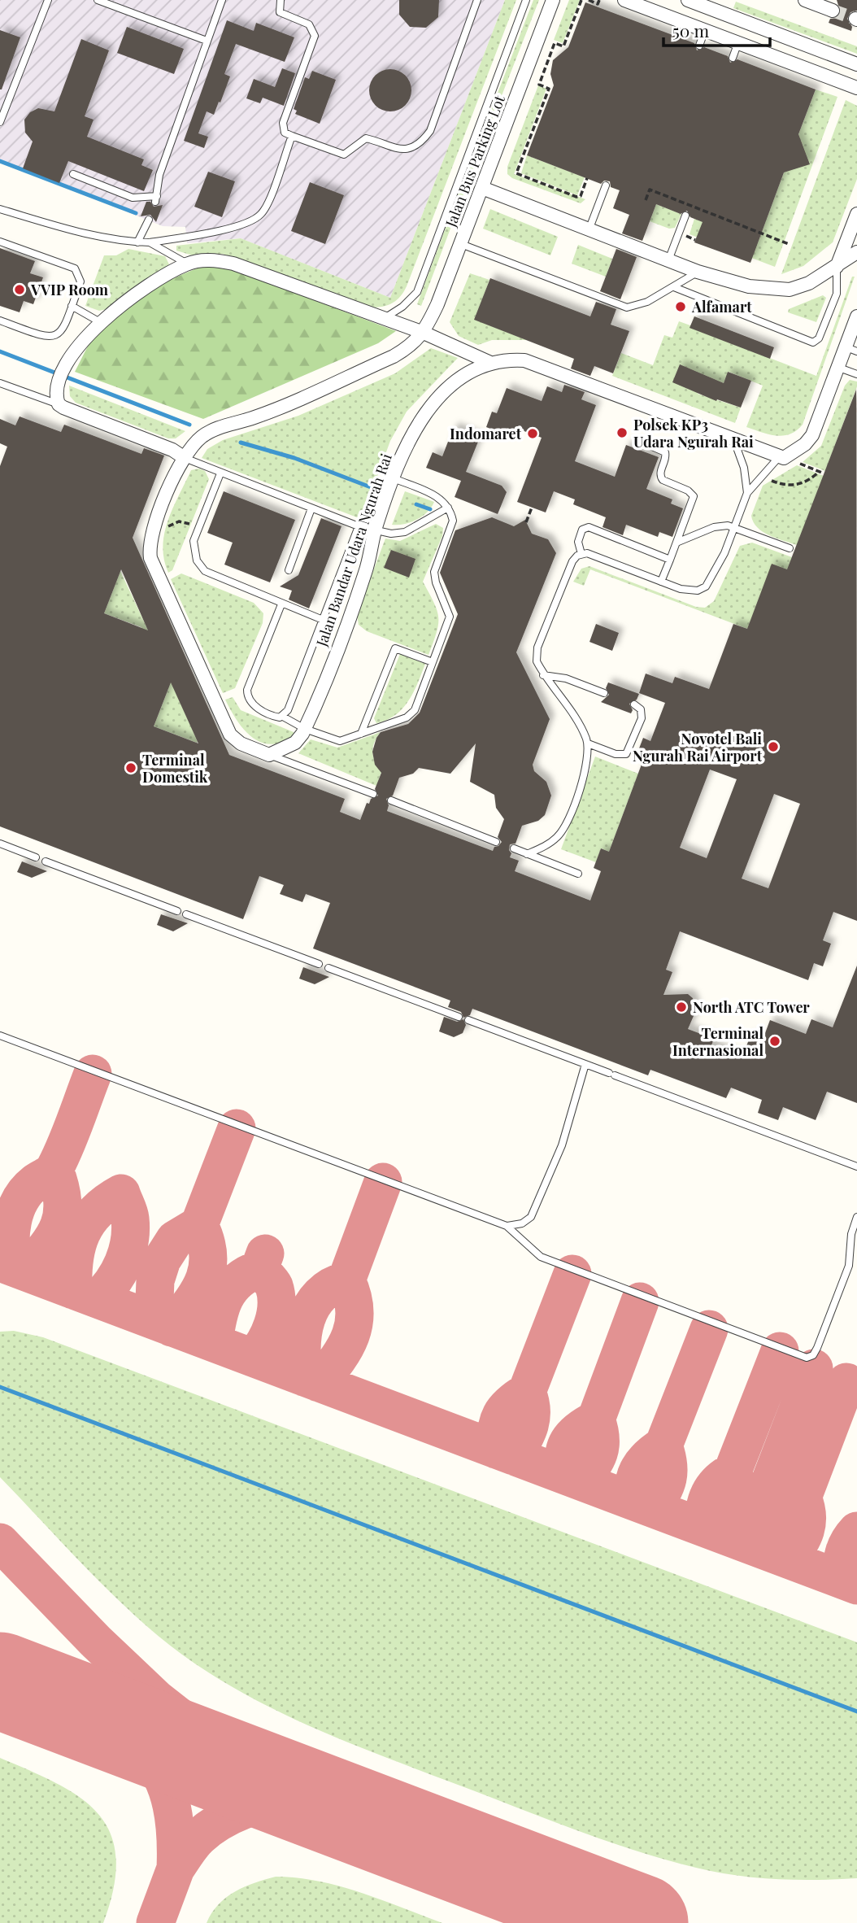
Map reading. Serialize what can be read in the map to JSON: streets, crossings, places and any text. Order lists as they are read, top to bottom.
{
  "streets": {
    "street": ["Jalan Bus Parking Lot", "Jalan Bandar Udara Ngurah Rai"]
  },
  "places": [
    "VVIP Room",
    "Alfamart",
    "Polsek KP3 Udara Ngurah Rai",
    "Indomaret",
    "Novotel Bali Ngurah Rai Airport",
    "Terminal Domestik",
    "North ATC Tower",
    "Terminal Internasional"
  ],
  "scale_bar": "50 m"
}
